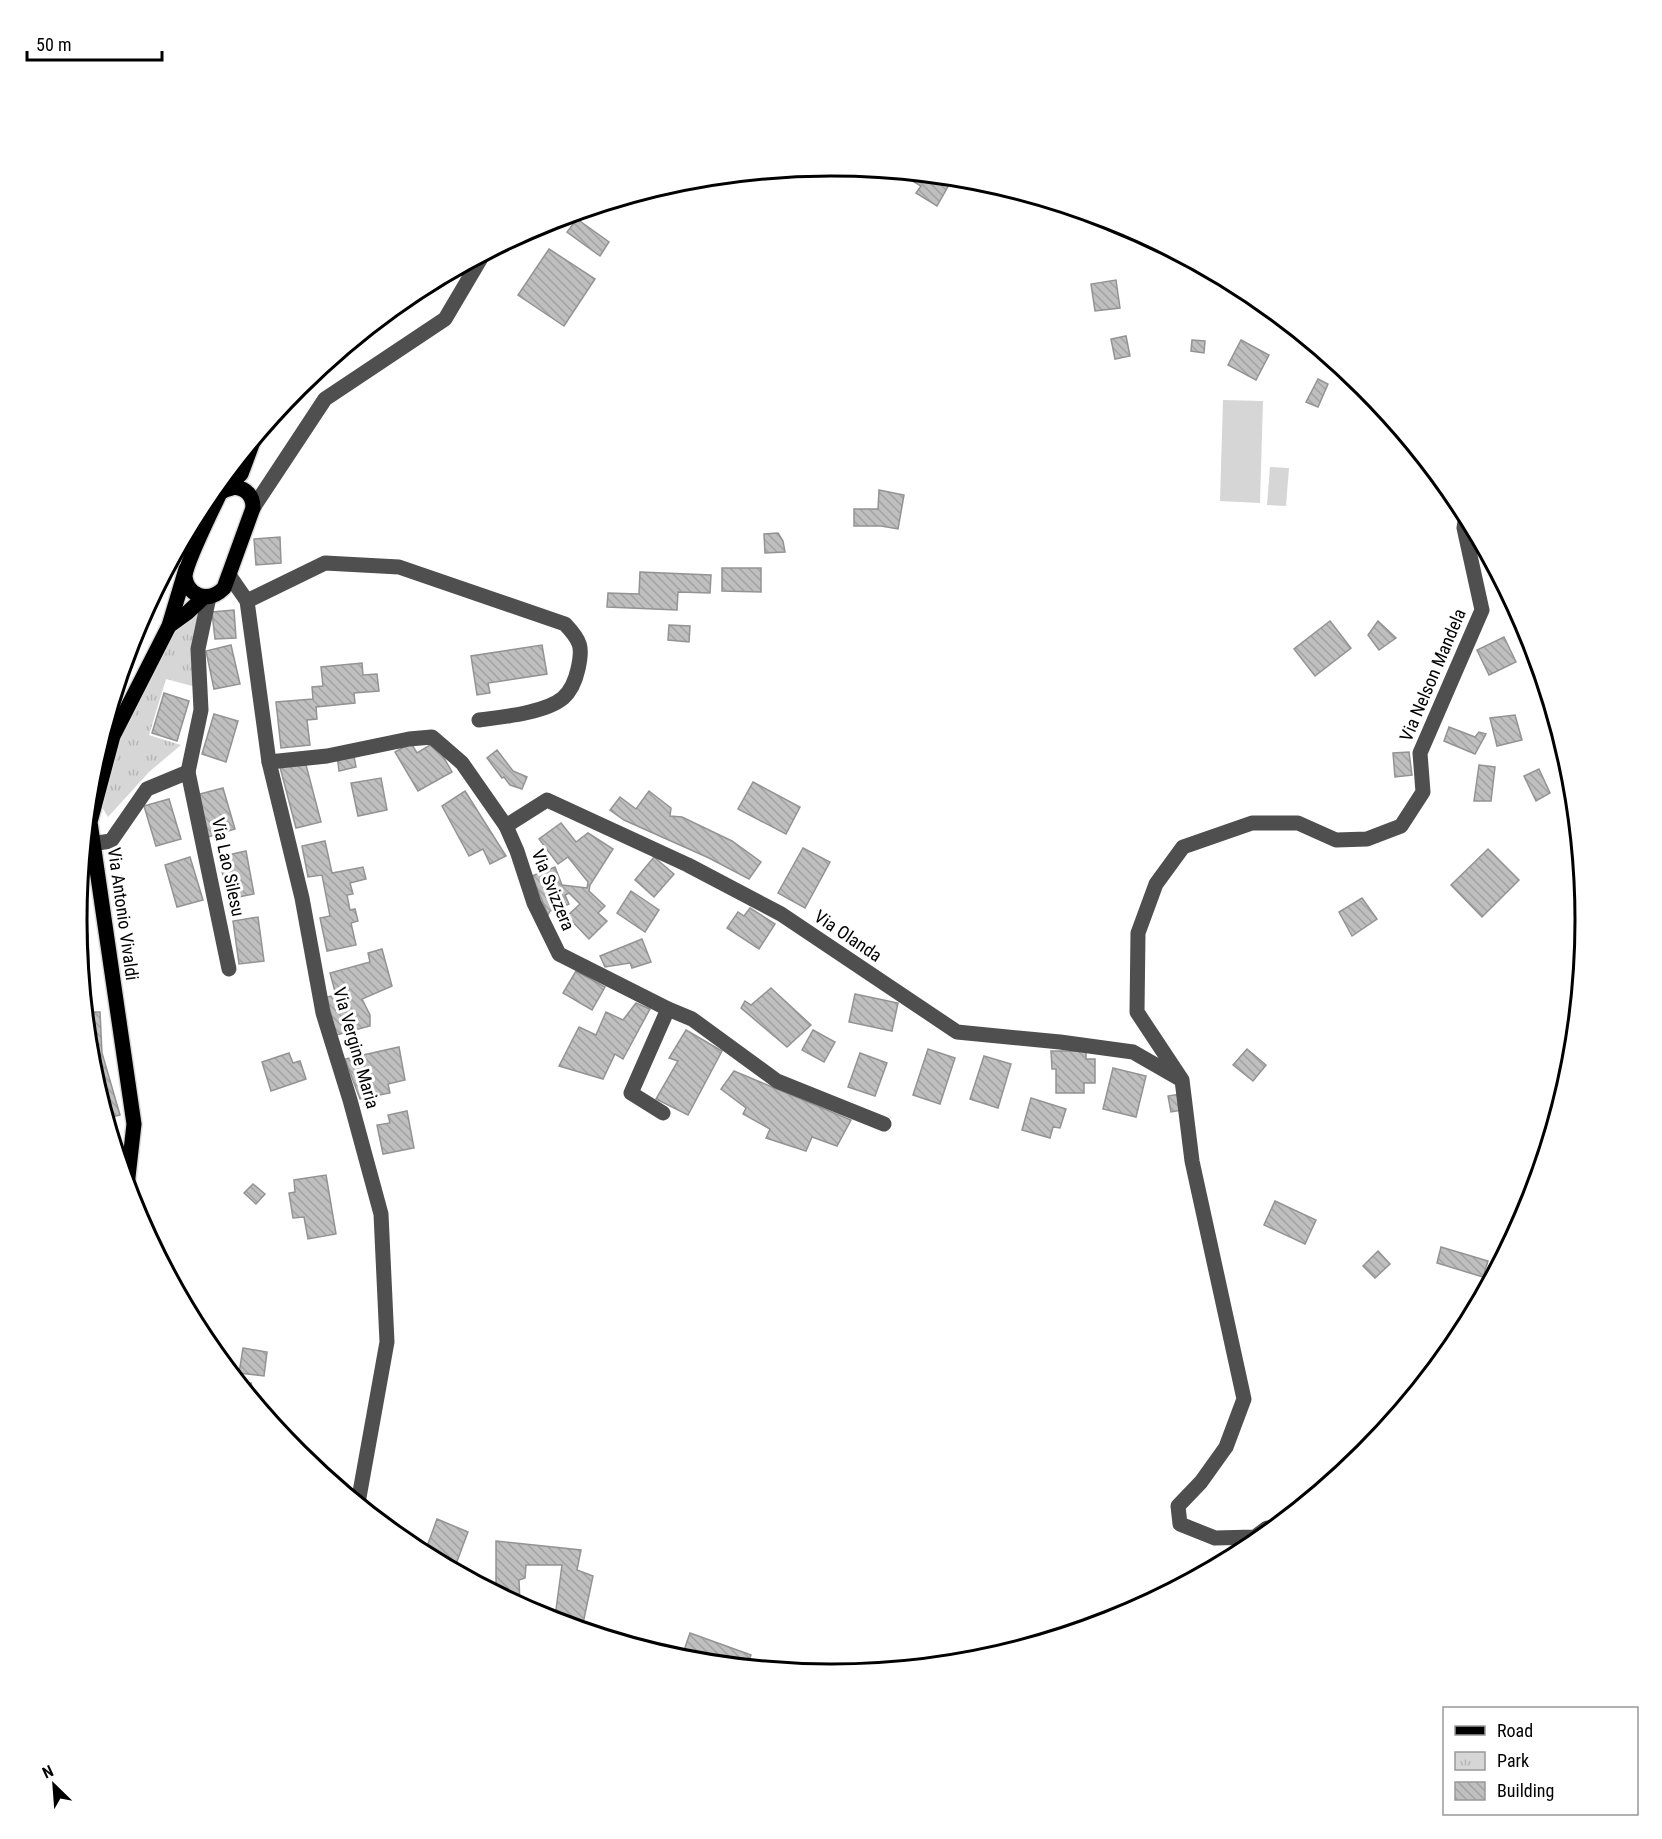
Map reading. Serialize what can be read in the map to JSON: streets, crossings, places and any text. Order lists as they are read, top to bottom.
{
  "streets": {
    "main road": ["Via Antonio Vivaldi"],
    "street": [
      "Via Nelson Mandela",
      "Via Lao Silesu",
      "Via Svizzera",
      "Via Olanda",
      "Via Vergine Maria"
    ]
  },
  "crossings": [
    ["Via Nelson Mandela", "Via Olanda"],
    ["Via Lao Silesu", "Via Antonio Vivaldi"],
    ["Via Svizzera", "Via Olanda"],
    ["Via Svizzera", "Via Vergine Maria"],
    ["Via Antonio Vivaldi", "Via Vergine Maria"]
  ],
  "legend": ["Road", "Park", "Building"],
  "scale_bar": "50 m",
  "north": "top left"
}
